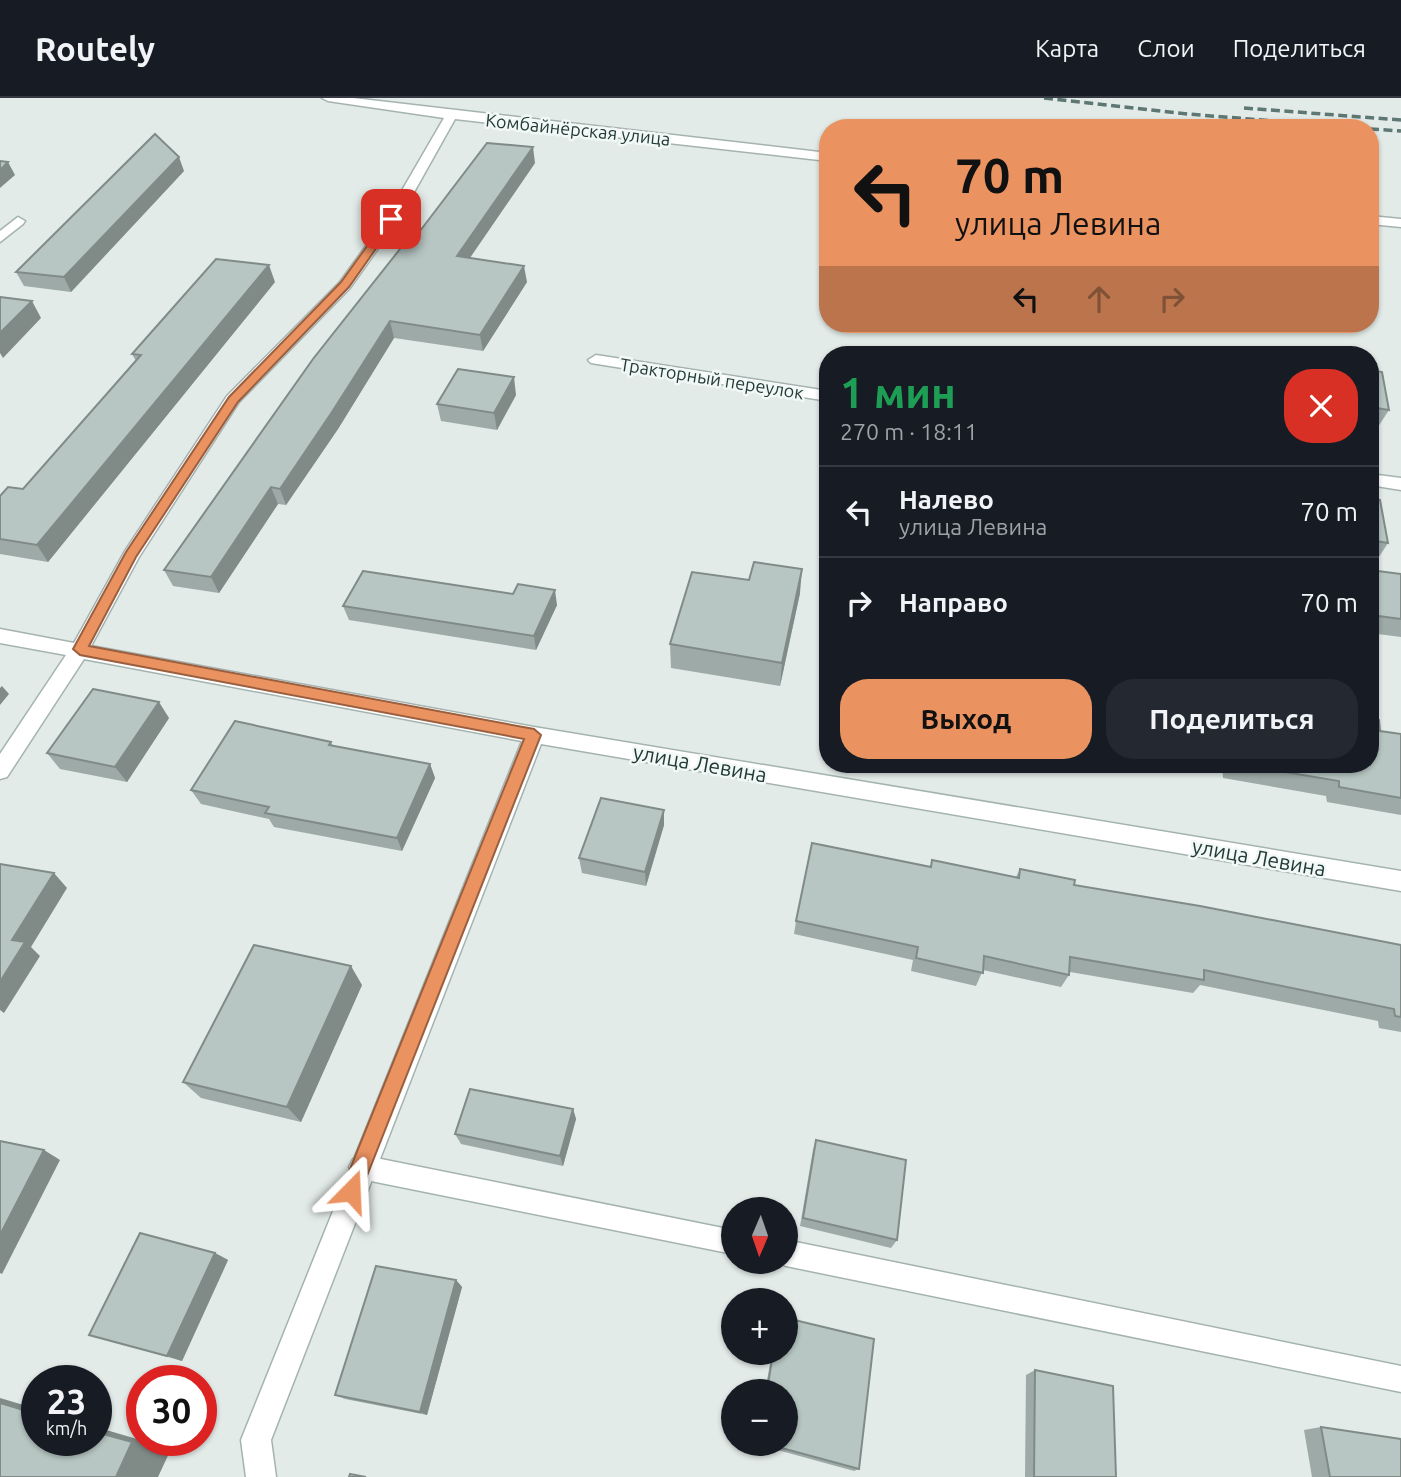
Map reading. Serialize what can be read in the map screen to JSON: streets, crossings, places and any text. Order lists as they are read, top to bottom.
{
  "streets": {
    "street": ["Комбайнёрская улица", "Тракторный переулок", "улица Левина"]
  },
  "north": "bottom",
  "page": {
    "header": "Routely",
    "nav": ["Карта", "Слои", "Поделиться"],
    "turn": ["70 m", "улица Левина"],
    "heading": ["1 мин", "270 m · 18:11"],
    "list": [
      {
        "name": "Налево",
        "note": "улица Левина",
        "value": "70 m"
      },
      {
        "name": "Направо",
        "value": "70 m"
      }
    ],
    "buttons": ["Выход", "Поделиться"],
    "map_buttons": ["+", "−"],
    "speed": "23 km/h",
    "limit": "30"
  }
}
